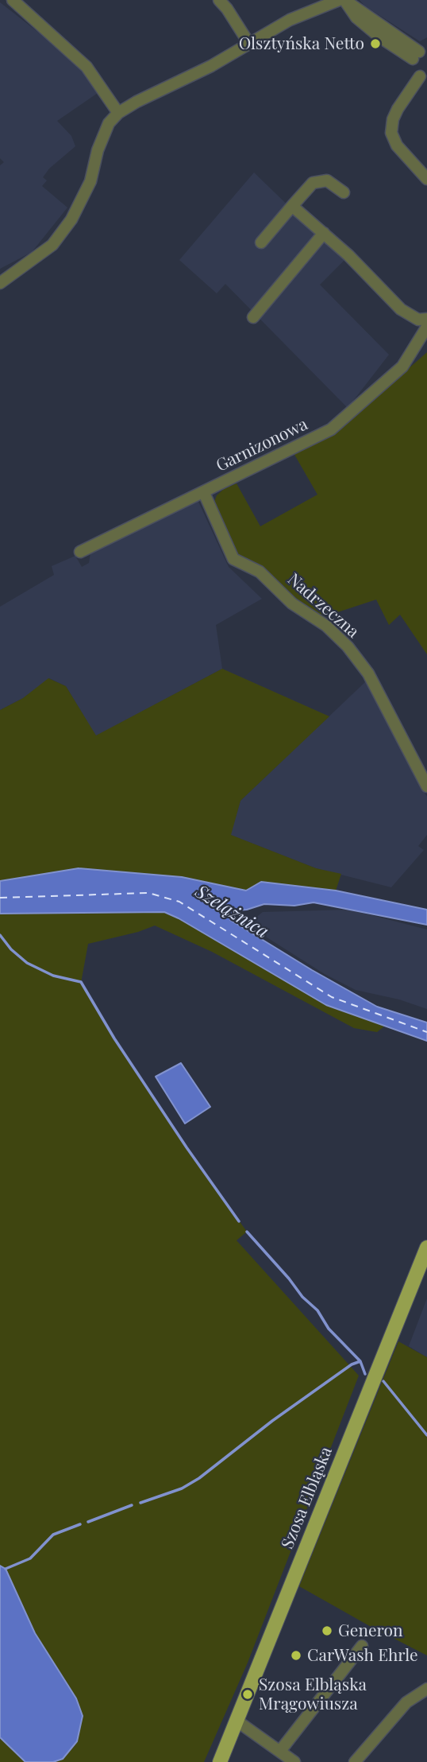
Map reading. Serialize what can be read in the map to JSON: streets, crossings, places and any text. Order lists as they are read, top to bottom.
{
  "streets": {
    "main road": ["Szosa Elbląska"],
    "street": ["Garnizonowa", "Nadrzeczna"]
  },
  "crossings": [
    ["Garnizonowa", "Nadrzeczna"]
  ],
  "water": ["Szelążnica"],
  "places": [
    "Olsztyńska Netto",
    "Generon",
    "CarWash Ehrle",
    "Szosa Elbląska Mrągowiusza"
  ]
}
